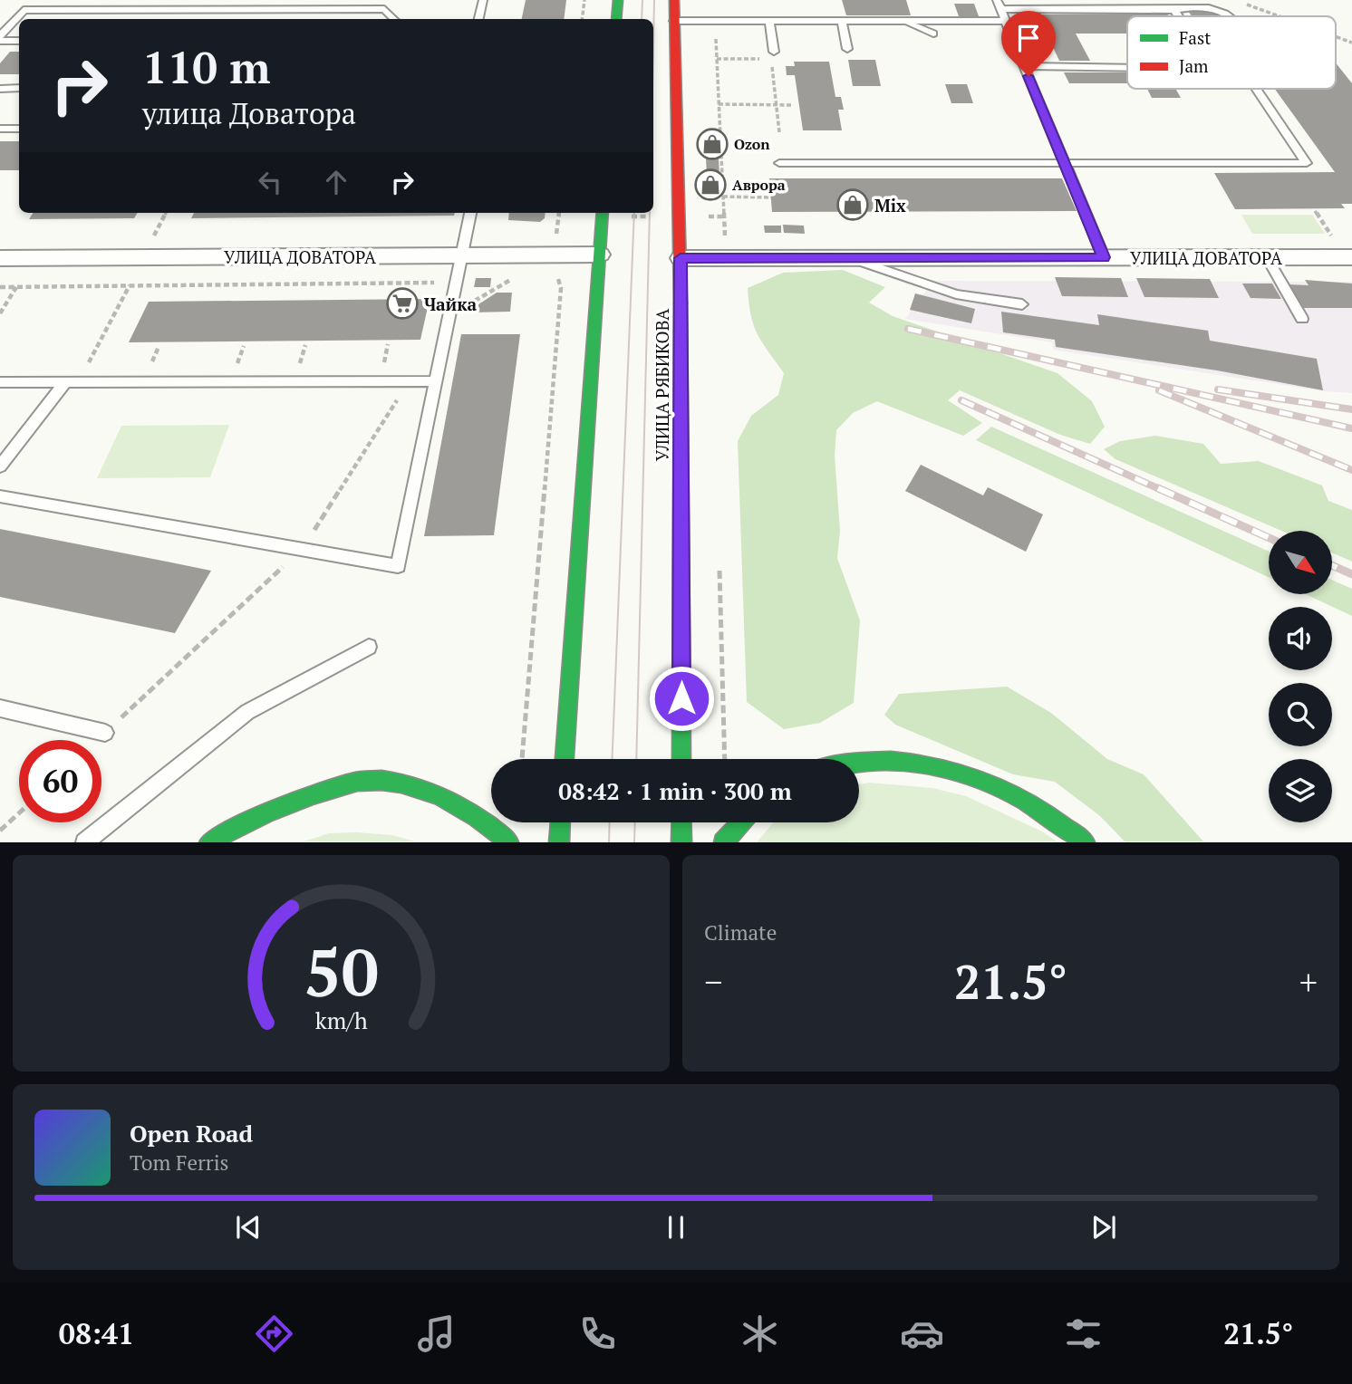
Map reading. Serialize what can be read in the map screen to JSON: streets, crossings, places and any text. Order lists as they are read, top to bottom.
{
  "streets": {
    "main road": ["УЛИЦА РЯБИКОВА"],
    "street": ["УЛИЦА ДОВАТОРА"]
  },
  "crossings": [
    ["УЛИЦА ДОВАТОРА", "УЛИЦА РЯБИКОВА"]
  ],
  "places": {
    "shop": ["Ozon", "Аврора", "Mix"],
    "supermarket": ["Чайка"]
  },
  "legend": ["Fast", "Jam"],
  "north": "bottom right",
  "page": {
    "turn": ["110 m", "улица Доватора"],
    "limit": "60",
    "trip": "08:42 · 1 min · 300 m",
    "tile": "Climate",
    "heat": ["−", "21.5°", "+"],
    "song": ["Open Road", "Tom Ferris"],
    "tabs": ["08:41", "21.5°"],
    "gauge": ["50", "km/h"]
  }
}
